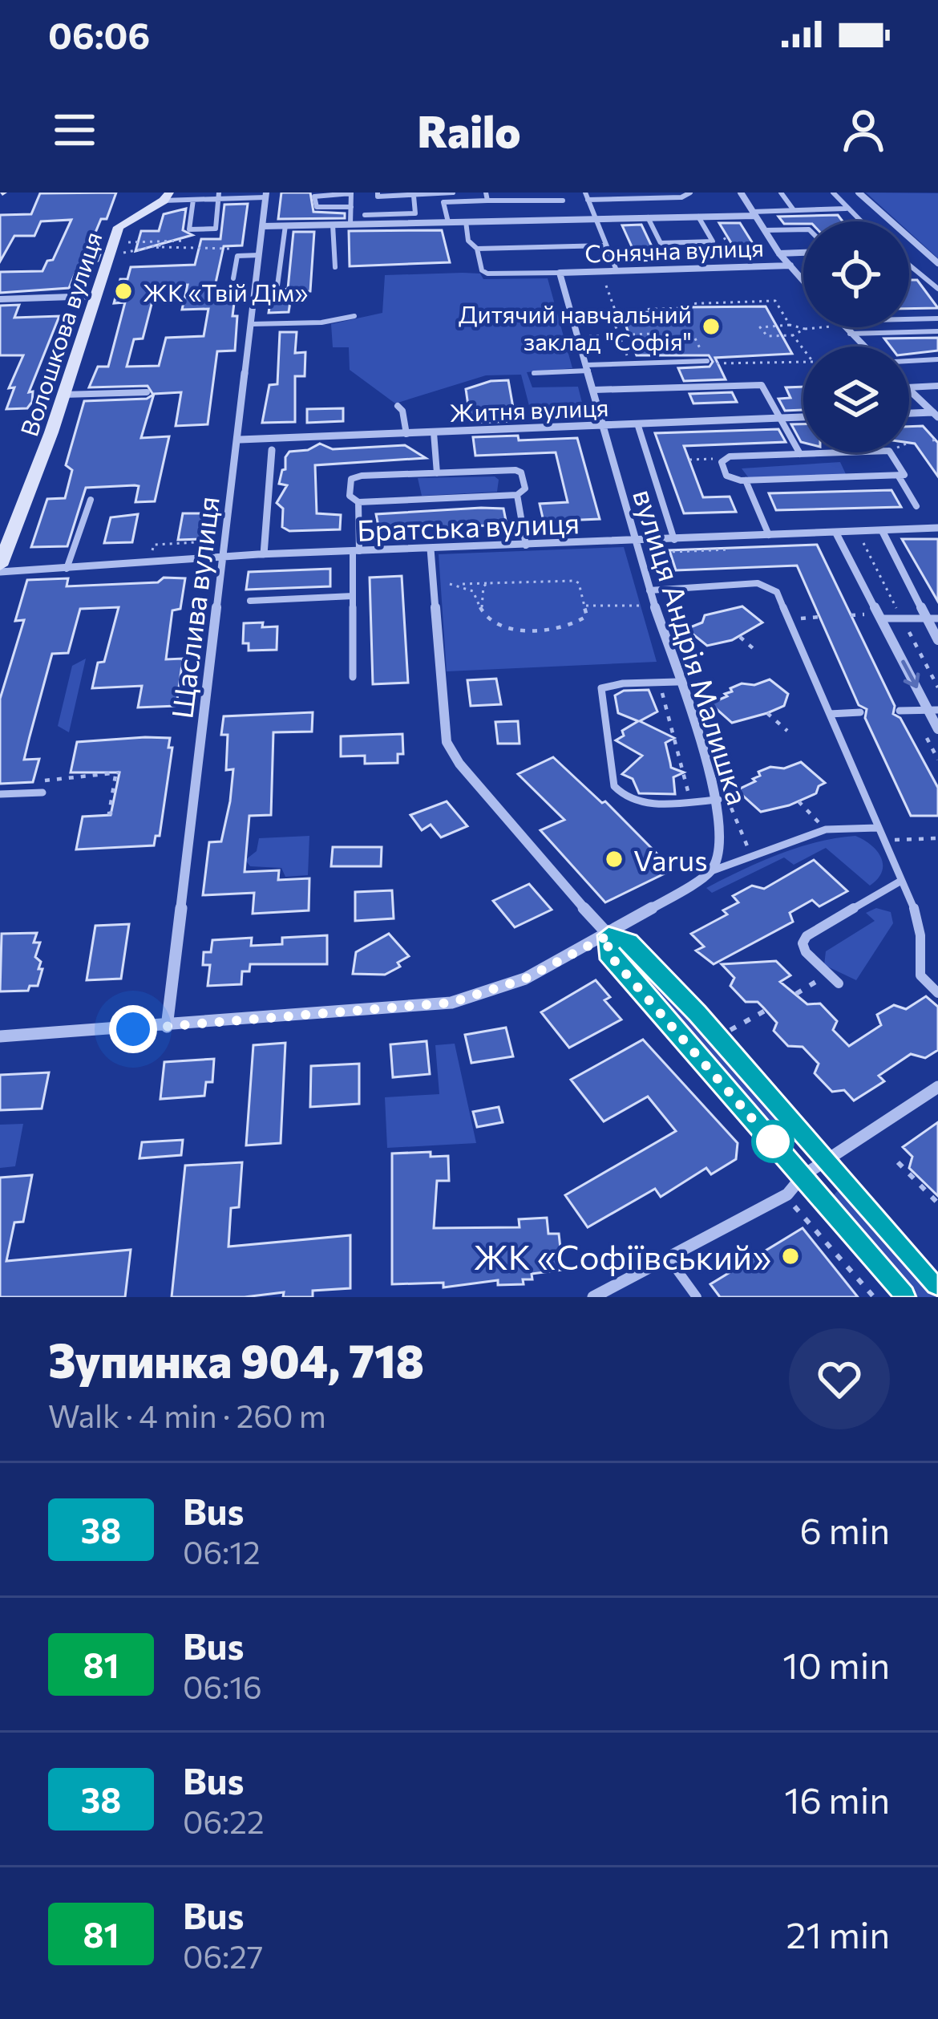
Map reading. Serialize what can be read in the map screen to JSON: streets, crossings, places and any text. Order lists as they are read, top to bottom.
{
  "streets": {
    "street": [
      "Сонячна вулиця",
      "Волошкова вулиця",
      "Житня вулиця",
      "Братська вулиця",
      "Щаслива вулиця",
      "вулиця Андрія Малишка"
    ]
  },
  "crossings": [
    ["Сонячна вулиця", "вулиця Андрія Малишка"],
    ["Волошкова вулиця", "Братська вулиця"],
    ["Житня вулиця", "Щаслива вулиця"],
    ["Житня вулиця", "вулиця Андрія Малишка"],
    ["Братська вулиця", "Щаслива вулиця"],
    ["Братська вулиця", "вулиця Андрія Малишка"]
  ],
  "places": [
    "ЖК «Твій Дім»",
    "Дитячий навчальний заклад \"Софія\"",
    "Varus",
    "ЖК «Софіївський»"
  ],
  "lines": ["bus line 38"],
  "page": {
    "status": "06:06",
    "header": "Railo",
    "heading": ["Зупинка 904, 718", "Walk · 4 min · 260 m"],
    "list": [
      {
        "mark": "38",
        "name": "Bus",
        "note": "06:12",
        "value": "6 min"
      },
      {
        "mark": "81",
        "name": "Bus",
        "note": "06:16",
        "value": "10 min"
      },
      {
        "mark": "38",
        "name": "Bus",
        "note": "06:22",
        "value": "16 min"
      },
      {
        "mark": "81",
        "name": "Bus",
        "note": "06:27",
        "value": "21 min"
      }
    ]
  }
}
